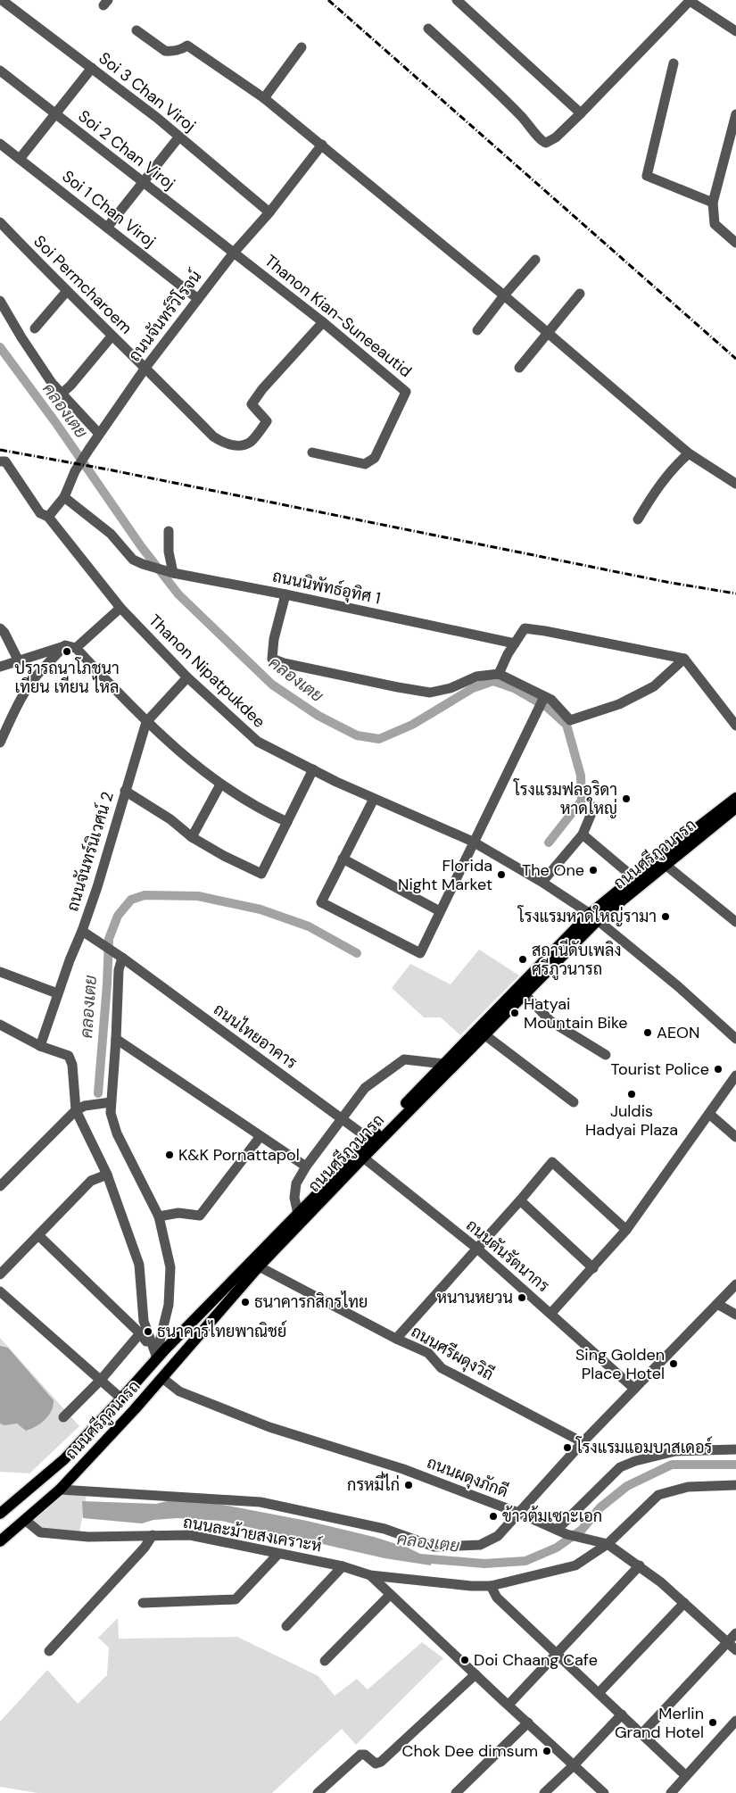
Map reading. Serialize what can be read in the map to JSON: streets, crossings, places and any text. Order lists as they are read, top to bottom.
{
  "streets": {
    "main road": ["ถนนศรีภูวนารถ"],
    "street": [
      "Soi 3 Chan Viroj",
      "Soi 2 Chan Viroj",
      "Soi 1 Chan Viroj",
      "Soi Permcharoem",
      "ถนนจันทร์วิโรจน์",
      "Thanon Kian-Suneeautid",
      "ถนนนิพัทธ์อุทิศ 1",
      "Thanon Nipatpukdee",
      "ถนนจันทร์นิเวศน์ 2",
      "ถนนไทยอาคาร",
      "ถนนตันรัตนากร",
      "ถนนศรีผดุงวิถี",
      "ถนนผดุงภักดี",
      "ถนนละม้ายสงเคราะห์"
    ]
  },
  "crossings": [
    ["Soi 3 Chan Viroj", "ถนนจันทร์วิโรจน์"],
    ["Soi 2 Chan Viroj", "ถนนจันทร์วิโรจน์"],
    ["Soi 2 Chan Viroj", "Thanon Kian-Suneeautid"],
    ["Soi 1 Chan Viroj", "ถนนจันทร์วิโรจน์"],
    ["Soi Permcharoem", "ถนนจันทร์วิโรจน์"],
    ["Soi Permcharoem", "Thanon Kian-Suneeautid"],
    ["ถนนจันทร์วิโรจน์", "Thanon Kian-Suneeautid"],
    ["ถนนจันทร์วิโรจน์", "ถนนนิพัทธ์อุทิศ 1"],
    ["ถนนจันทร์วิโรจน์", "Thanon Nipatpukdee"],
    ["Thanon Nipatpukdee", "ถนนจันทร์นิเวศน์ 2"],
    ["Thanon Nipatpukdee", "ถนนศรีภูวนารถ"],
    ["ถนนจันทร์นิเวศน์ 2", "ถนนไทยอาคาร"],
    ["ถนนศรีภูวนารถ", "ถนนไทยอาคาร"],
    ["ถนนศรีภูวนารถ", "ถนนตันรัตนากร"],
    ["ถนนศรีภูวนารถ", "ถนนศรีผดุงวิถี"],
    ["ถนนศรีภูวนารถ", "ถนนผดุงภักดี"],
    ["ถนนศรีภูวนารถ", "ถนนละม้ายสงเคราะห์"],
    ["ถนนตันรัตนากร", "ถนนผดุงภักดี"],
    ["ถนนศรีผดุงวิถี", "ถนนผดุงภักดี"]
  ],
  "water": ["คลองเตย"],
  "places": [
    "ปรารถนาโภชนา เทียน เทียน ไหล",
    "โรงแรมฟลอริดา หาดใหญ่",
    "The One",
    "Florida Night Market",
    "โรงแรมหาดใหญ่รามา",
    "สถานีดับเพลิง ศรีภูวนารถ",
    "Hatyai Mountain Bike",
    "AEON",
    "Tourist Police",
    "Juldis Hadyai Plaza",
    "K&K Pornattapol",
    "หนานหยวน",
    "ธนาคารกสิกรไทย",
    "ธนาคารไทยพาณิชย์",
    "Sing Golden Place Hotel",
    "โรงแรมแอมบาสเดอร์",
    "กรหมี่ไก่",
    "ข้าวต้มเซาะเอก",
    "Doi Chaang Cafe",
    "Merlin Grand Hotel",
    "Chok Dee dimsum"
  ]
}
